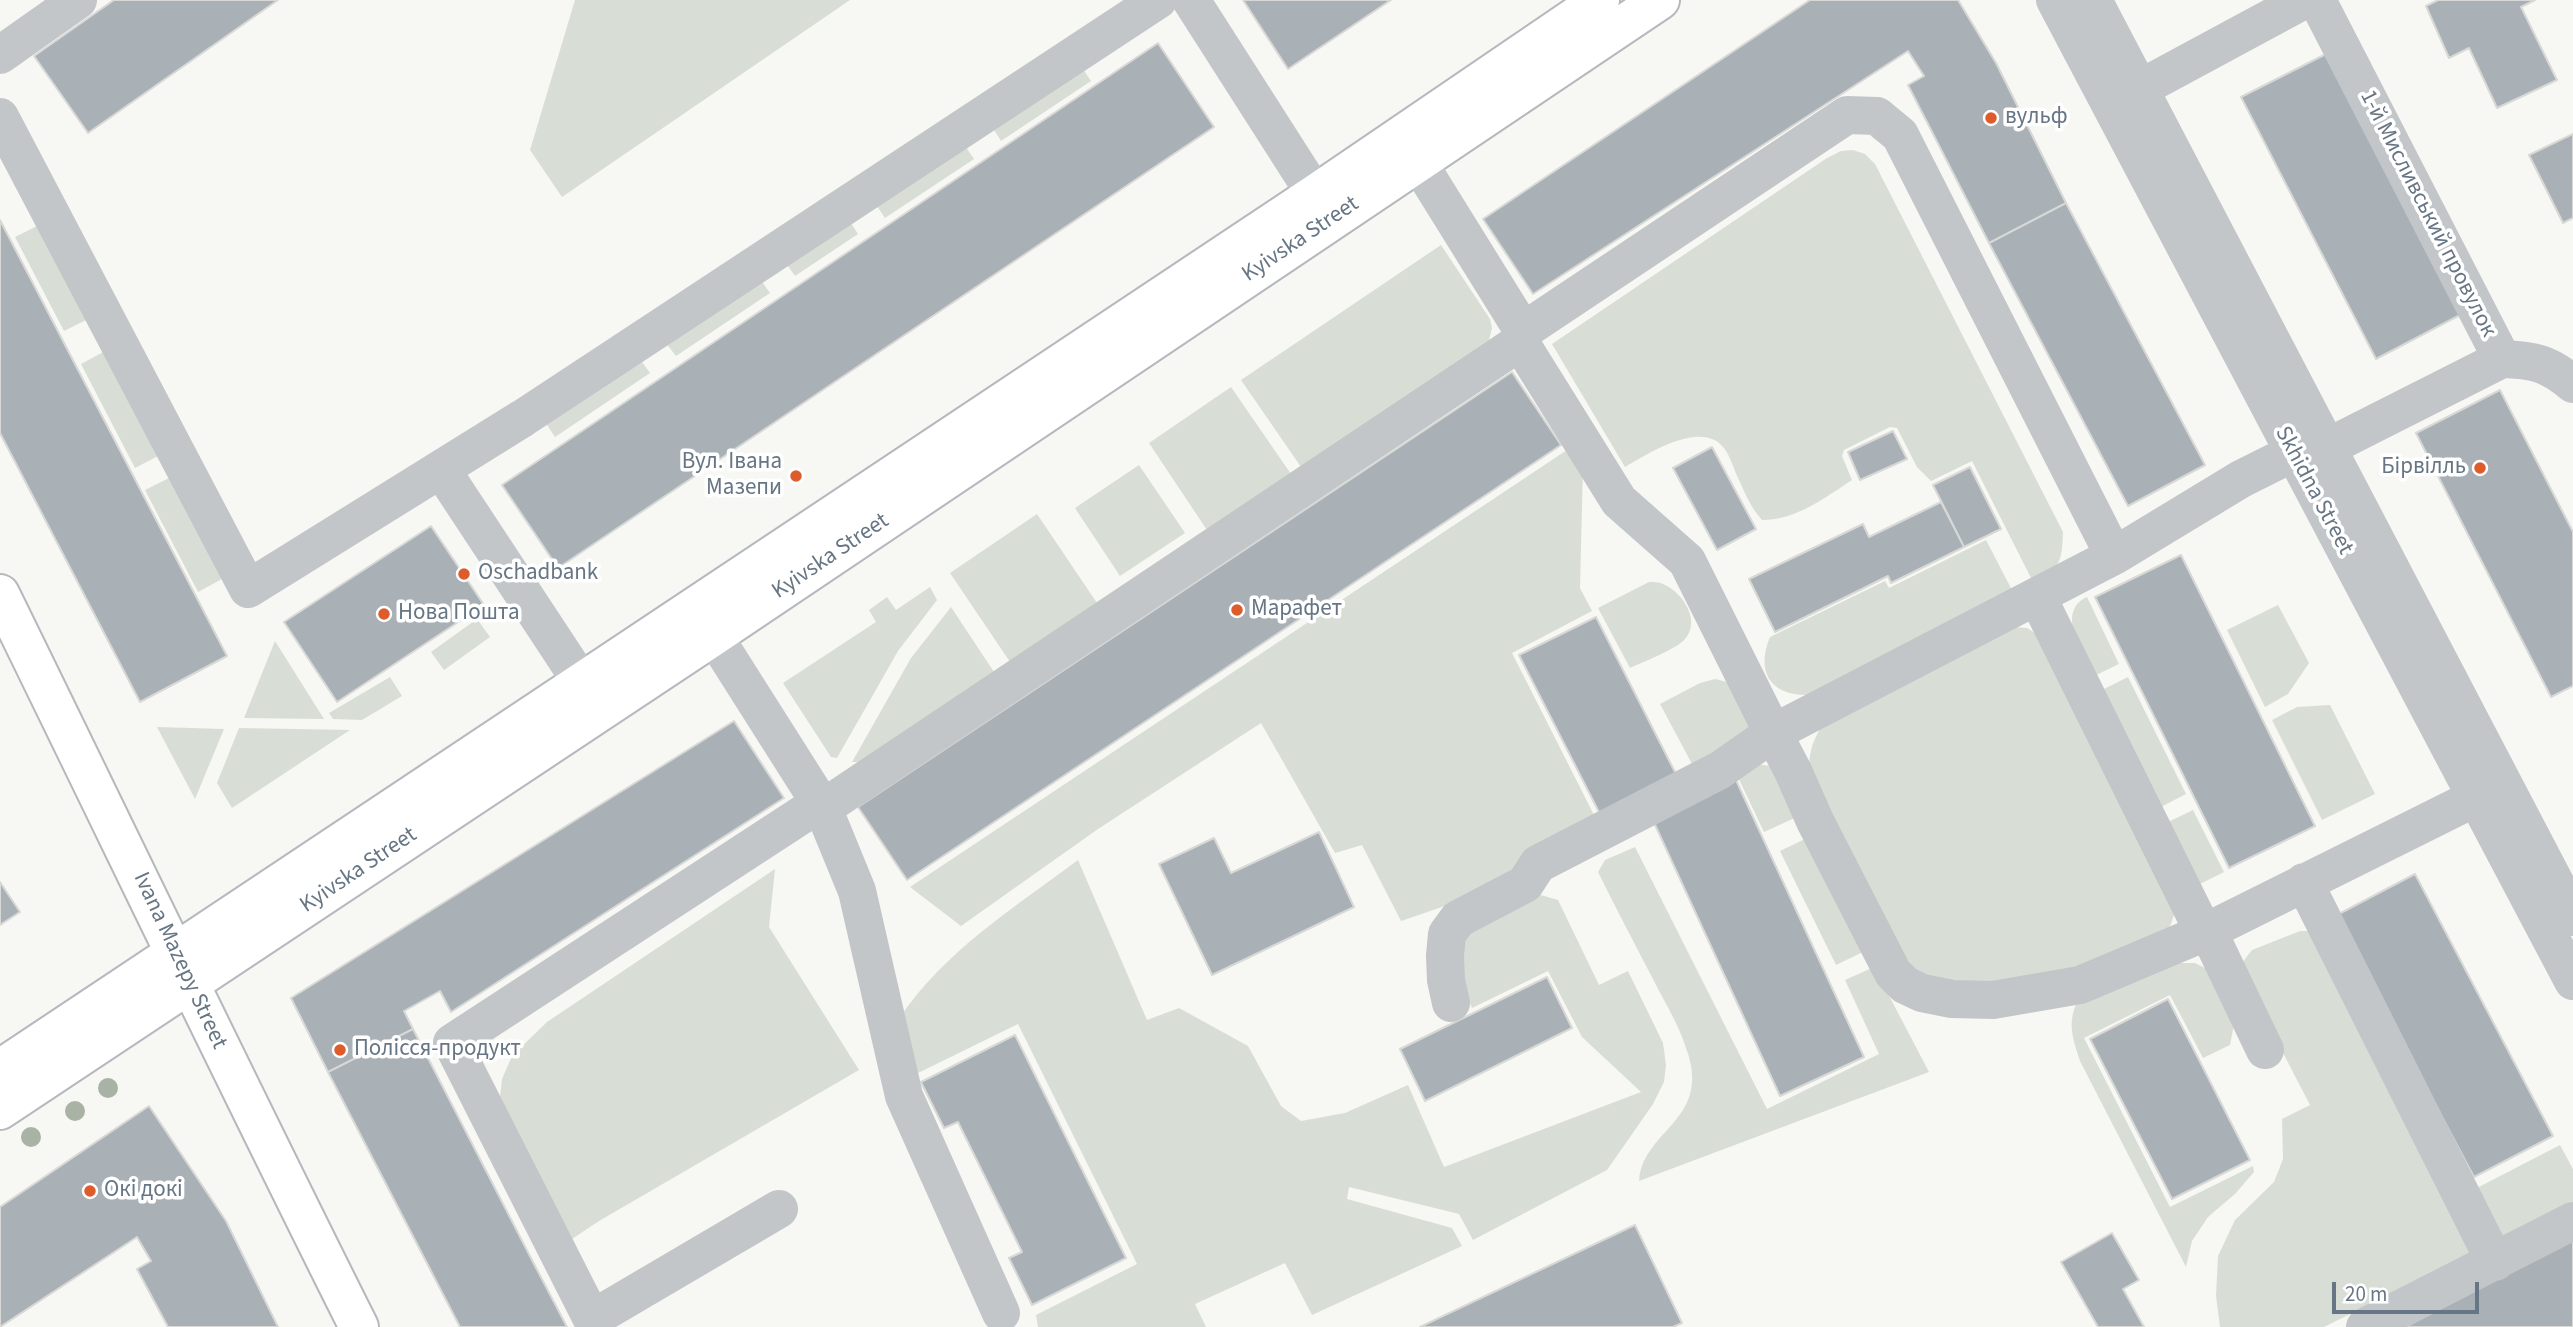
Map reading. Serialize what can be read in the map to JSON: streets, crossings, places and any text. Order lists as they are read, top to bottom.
{
  "streets": {
    "main road": ["Kyivska Street", "Ivana Mazepy Street"],
    "street": ["1-й Мисливський провулок", "Skhidna Street"]
  },
  "crossings": [
    ["Kyivska Street", "Ivana Mazepy Street"]
  ],
  "places": [
    "вульф",
    "Бірвілль",
    "Вул. Івана Мазепи",
    "Oschadbank",
    "Марафет",
    "Нова Пошта",
    "Полісся-продукт",
    "Окі докі"
  ],
  "scale_bar": "20 m"
}
